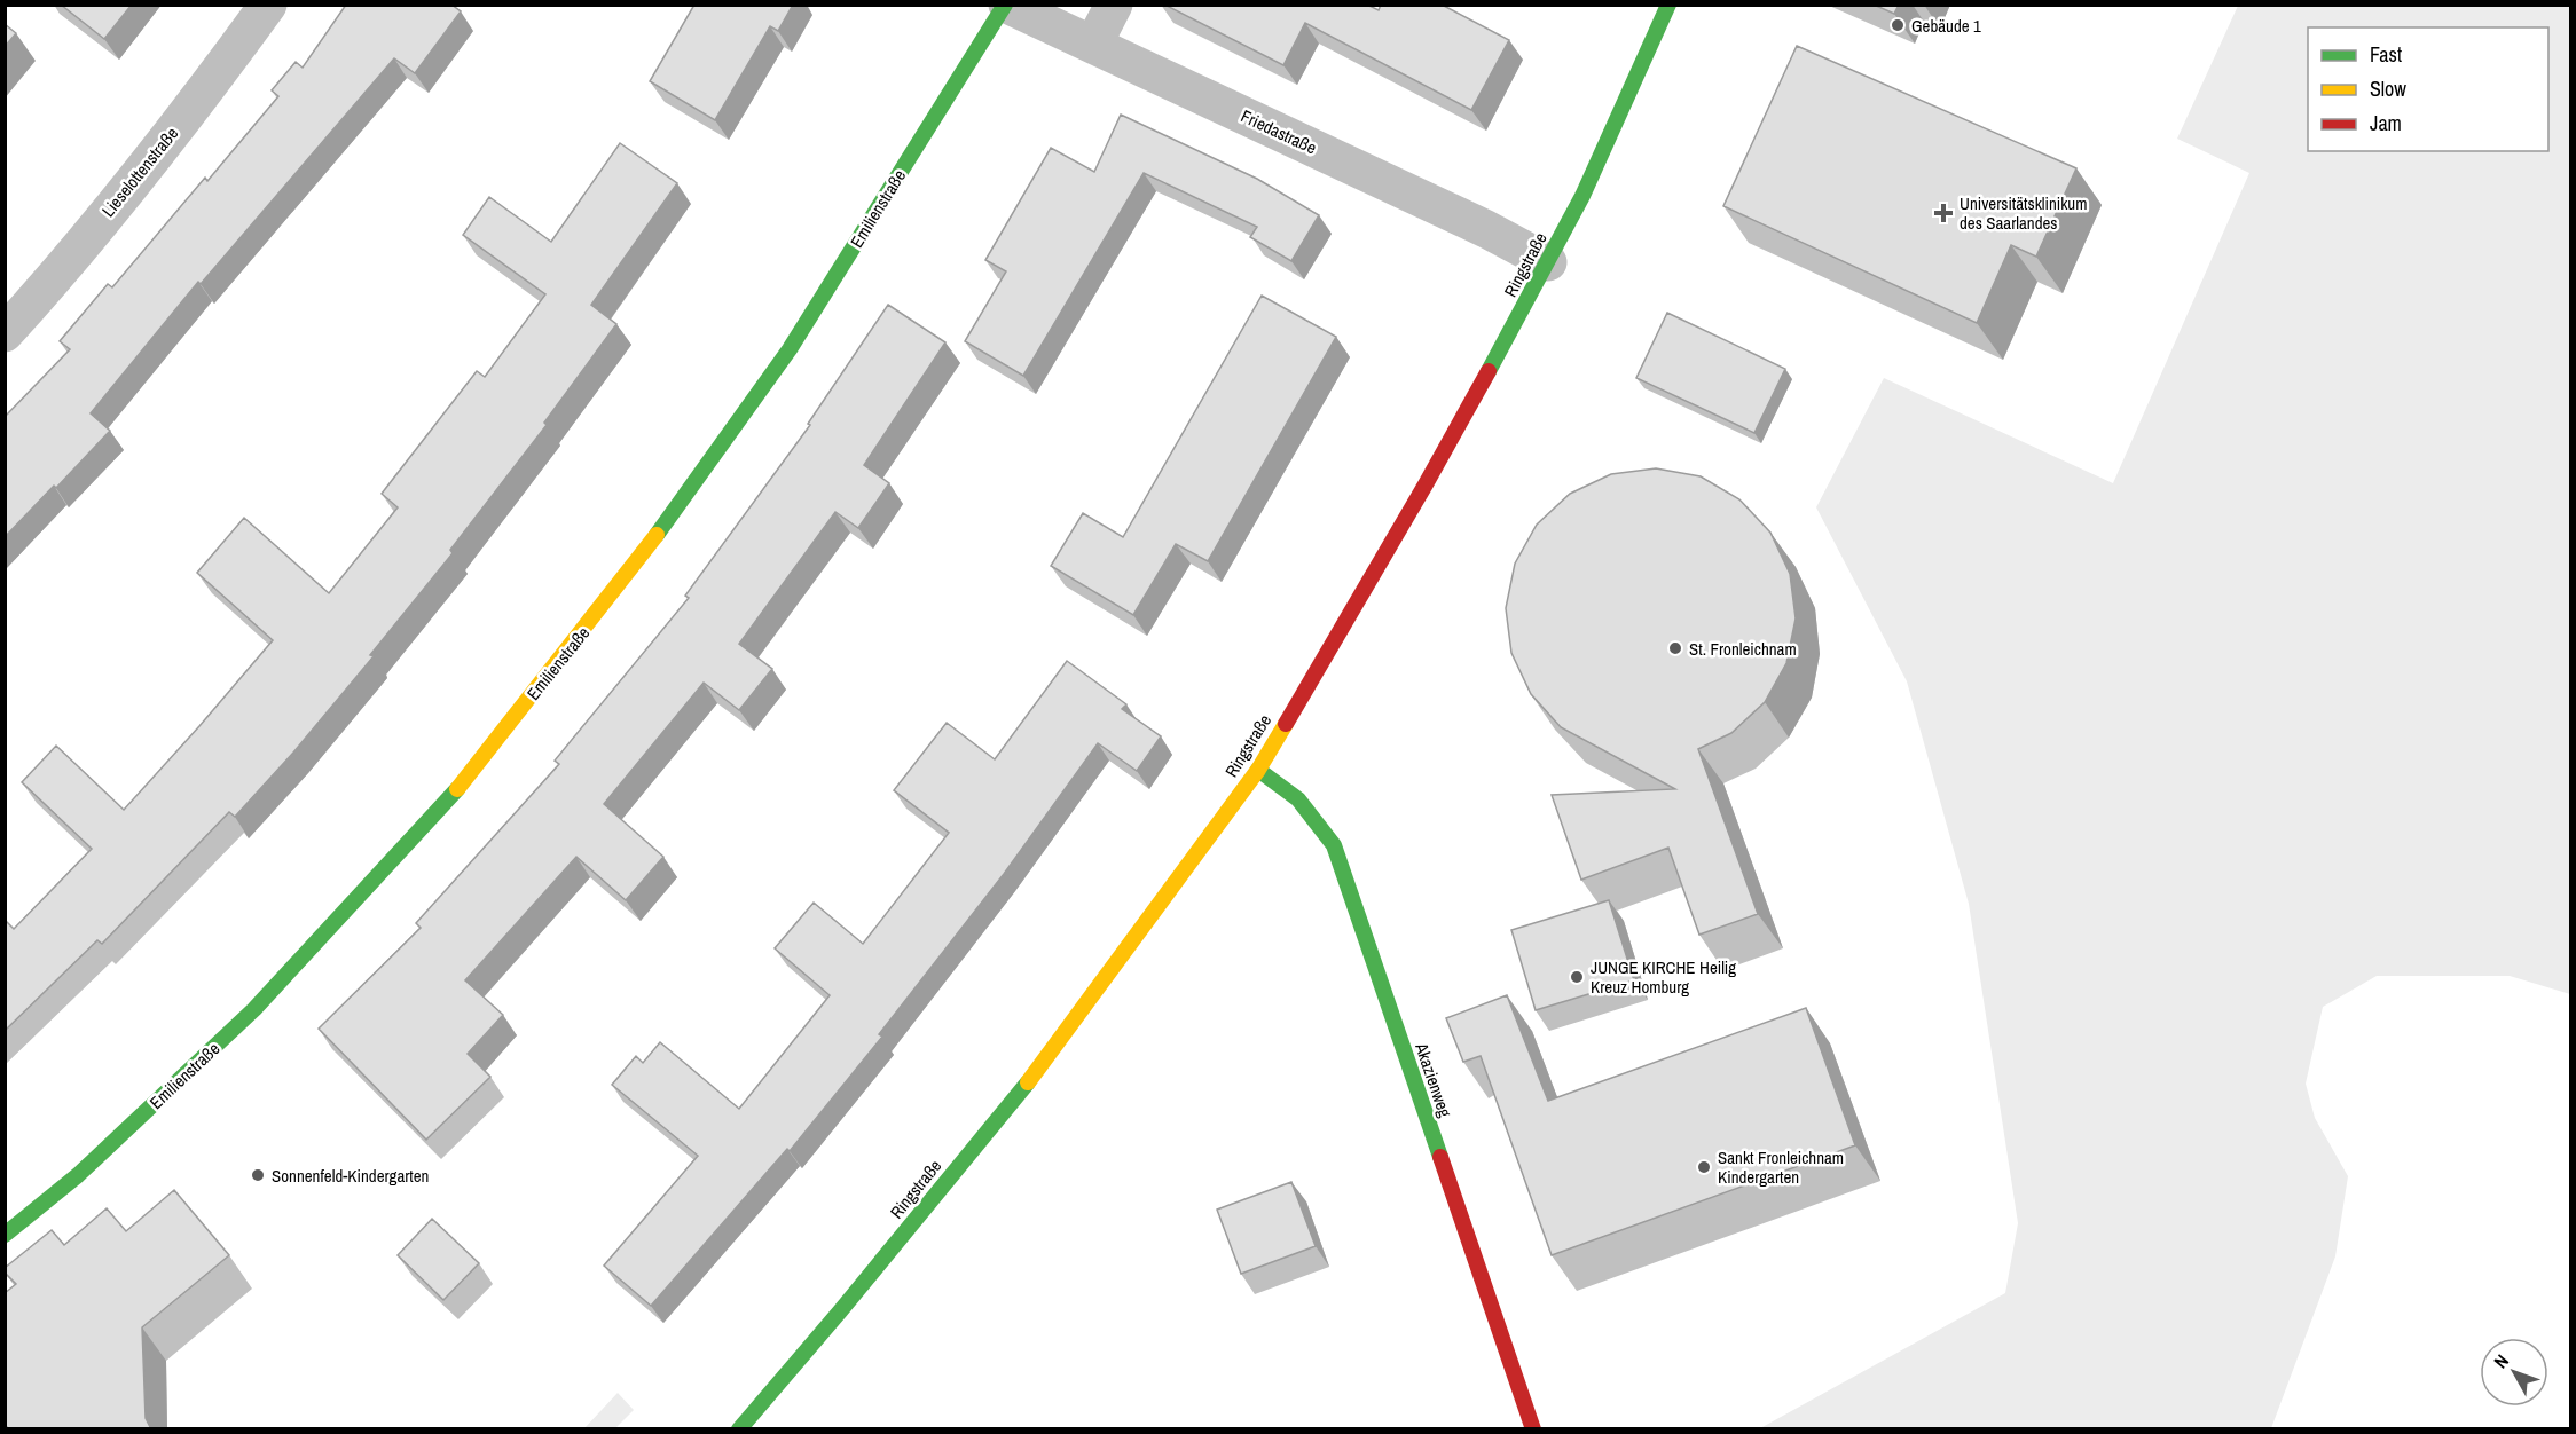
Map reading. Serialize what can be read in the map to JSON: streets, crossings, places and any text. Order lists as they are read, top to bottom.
{
  "streets": {
    "street": [
      "Friedastraße",
      "Lieselottenstraße",
      "Emilienstraße",
      "Ringstraße",
      "Akazienweg"
    ]
  },
  "crossings": [
    ["Friedastraße", "Emilienstraße"],
    ["Friedastraße", "Ringstraße"],
    ["Ringstraße", "Akazienweg"]
  ],
  "places": {
    "other": [
      "Gebäude 1",
      "St. Fronleichnam",
      "JUNGE KIRCHE Heilig Kreuz Homburg",
      "Sankt Fronleichnam Kindergarten",
      "Sonnenfeld-Kindergarten"
    ],
    "health": ["Universitätsklinikum des Saarlandes"]
  },
  "legend": ["Fast", "Slow", "Jam"],
  "north": "top left"
}
